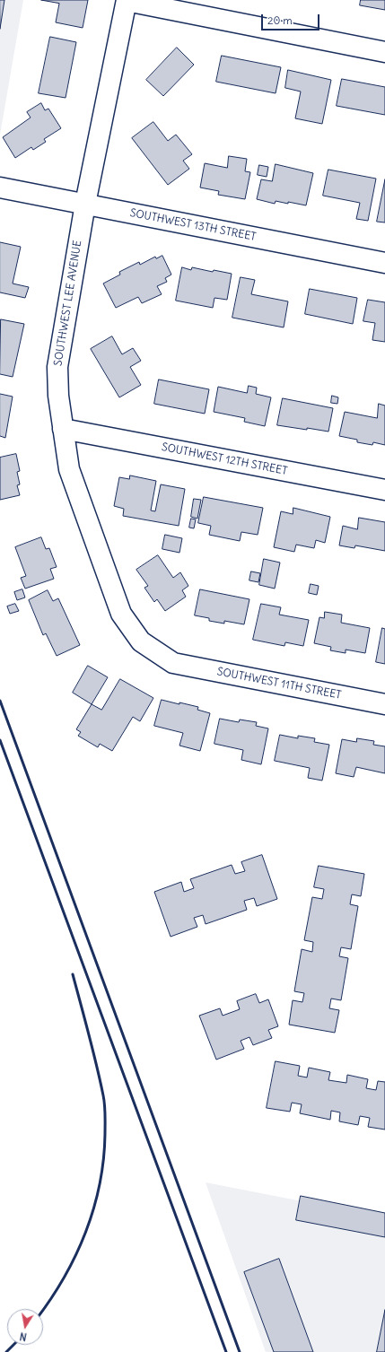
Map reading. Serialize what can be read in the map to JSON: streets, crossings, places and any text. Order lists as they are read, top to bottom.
{
  "streets": {
    "street": [
      "SOUTHWEST 13TH STREET",
      "SOUTHWEST LEE AVENUE",
      "SOUTHWEST 12TH STREET",
      "SOUTHWEST 11TH STREET"
    ]
  },
  "crossings": [
    ["SOUTHWEST 13TH STREET", "SOUTHWEST LEE AVENUE"],
    ["SOUTHWEST LEE AVENUE", "SOUTHWEST 12TH STREET"],
    ["SOUTHWEST LEE AVENUE", "SOUTHWEST 11TH STREET"]
  ],
  "scale_bar": "20 m",
  "north": "bottom"
}
